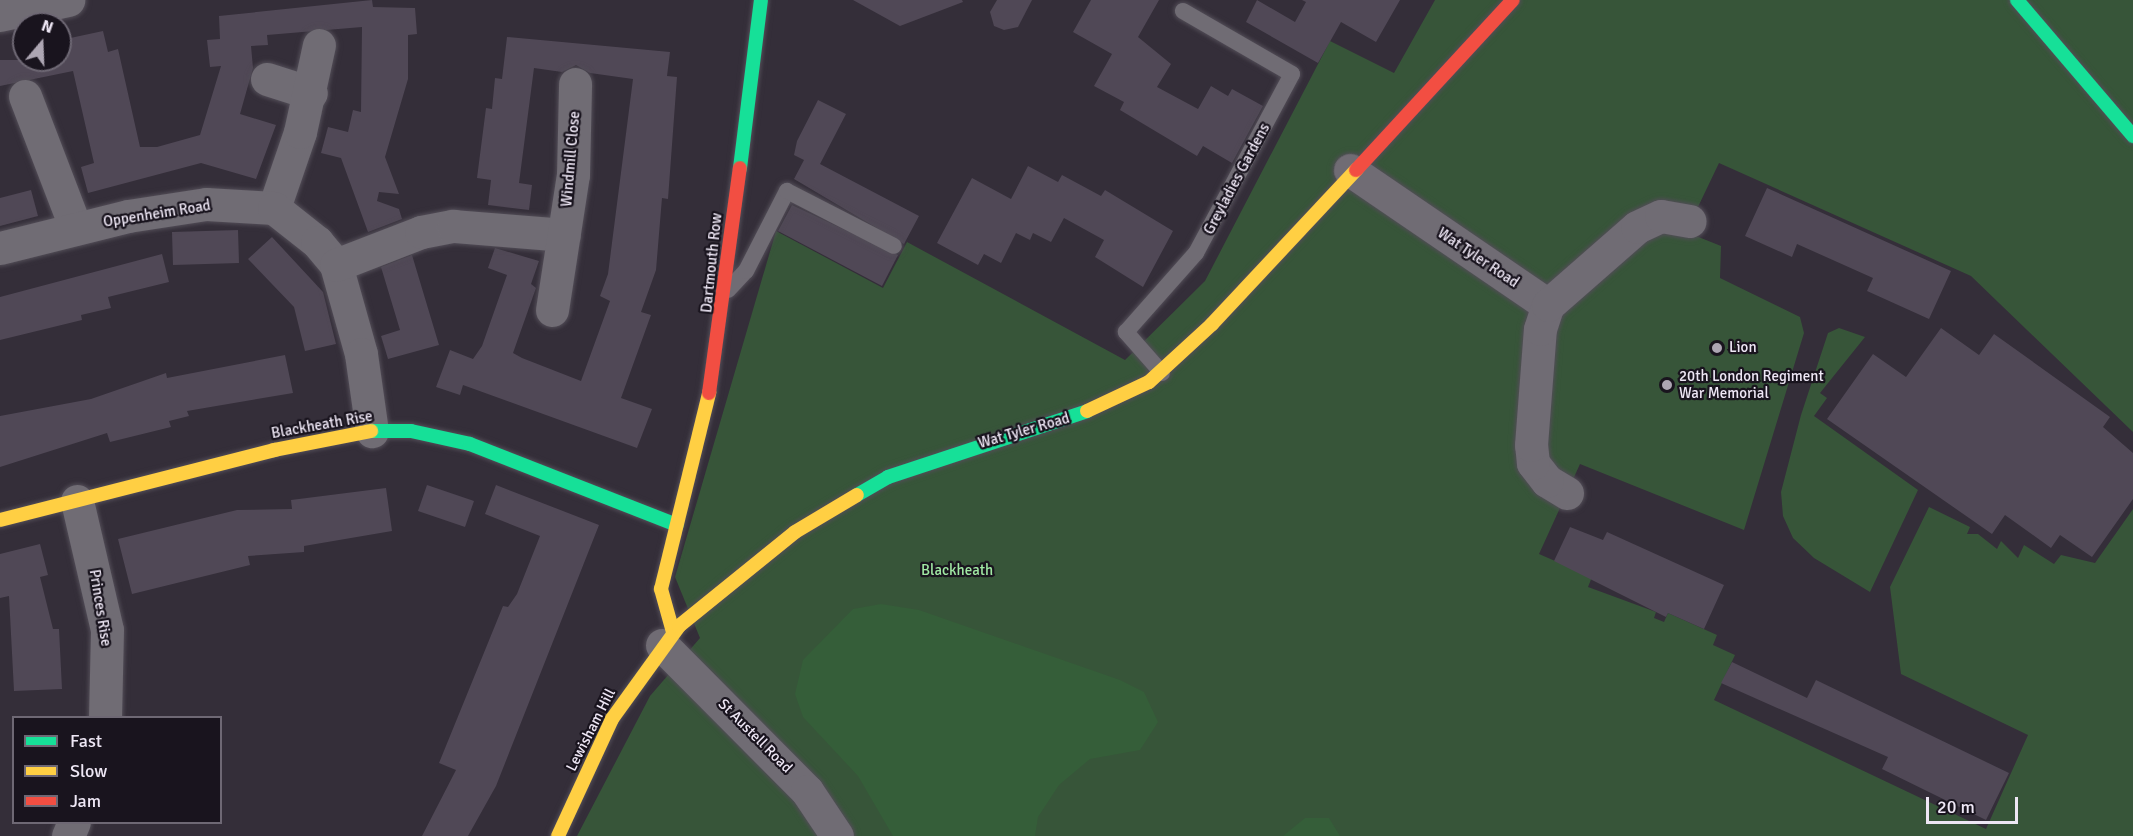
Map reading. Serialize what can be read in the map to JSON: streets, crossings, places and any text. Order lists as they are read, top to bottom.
{
  "streets": {
    "street": [
      "Windmill Close",
      "Oppenheim Road",
      "Wat Tyler Road",
      "Dartmouth Row",
      "Blackheath Rise",
      "Princes Rise",
      "Lewisham Hill",
      "St Austell Road"
    ],
    "lane": ["Greyladies Gardens"]
  },
  "crossings": [
    ["Greyladies Gardens", "Wat Tyler Road"],
    ["Wat Tyler Road", "Lewisham Hill"],
    ["Wat Tyler Road", "St Austell Road"],
    ["Dartmouth Row", "Blackheath Rise"],
    ["Blackheath Rise", "Princes Rise"],
    ["Lewisham Hill", "St Austell Road"]
  ],
  "parks": ["Blackheath"],
  "places": ["Lion", "20th London Regiment War Memorial"],
  "legend": ["Fast", "Slow", "Jam"],
  "scale_bar": "20 m",
  "north": "top"
}
